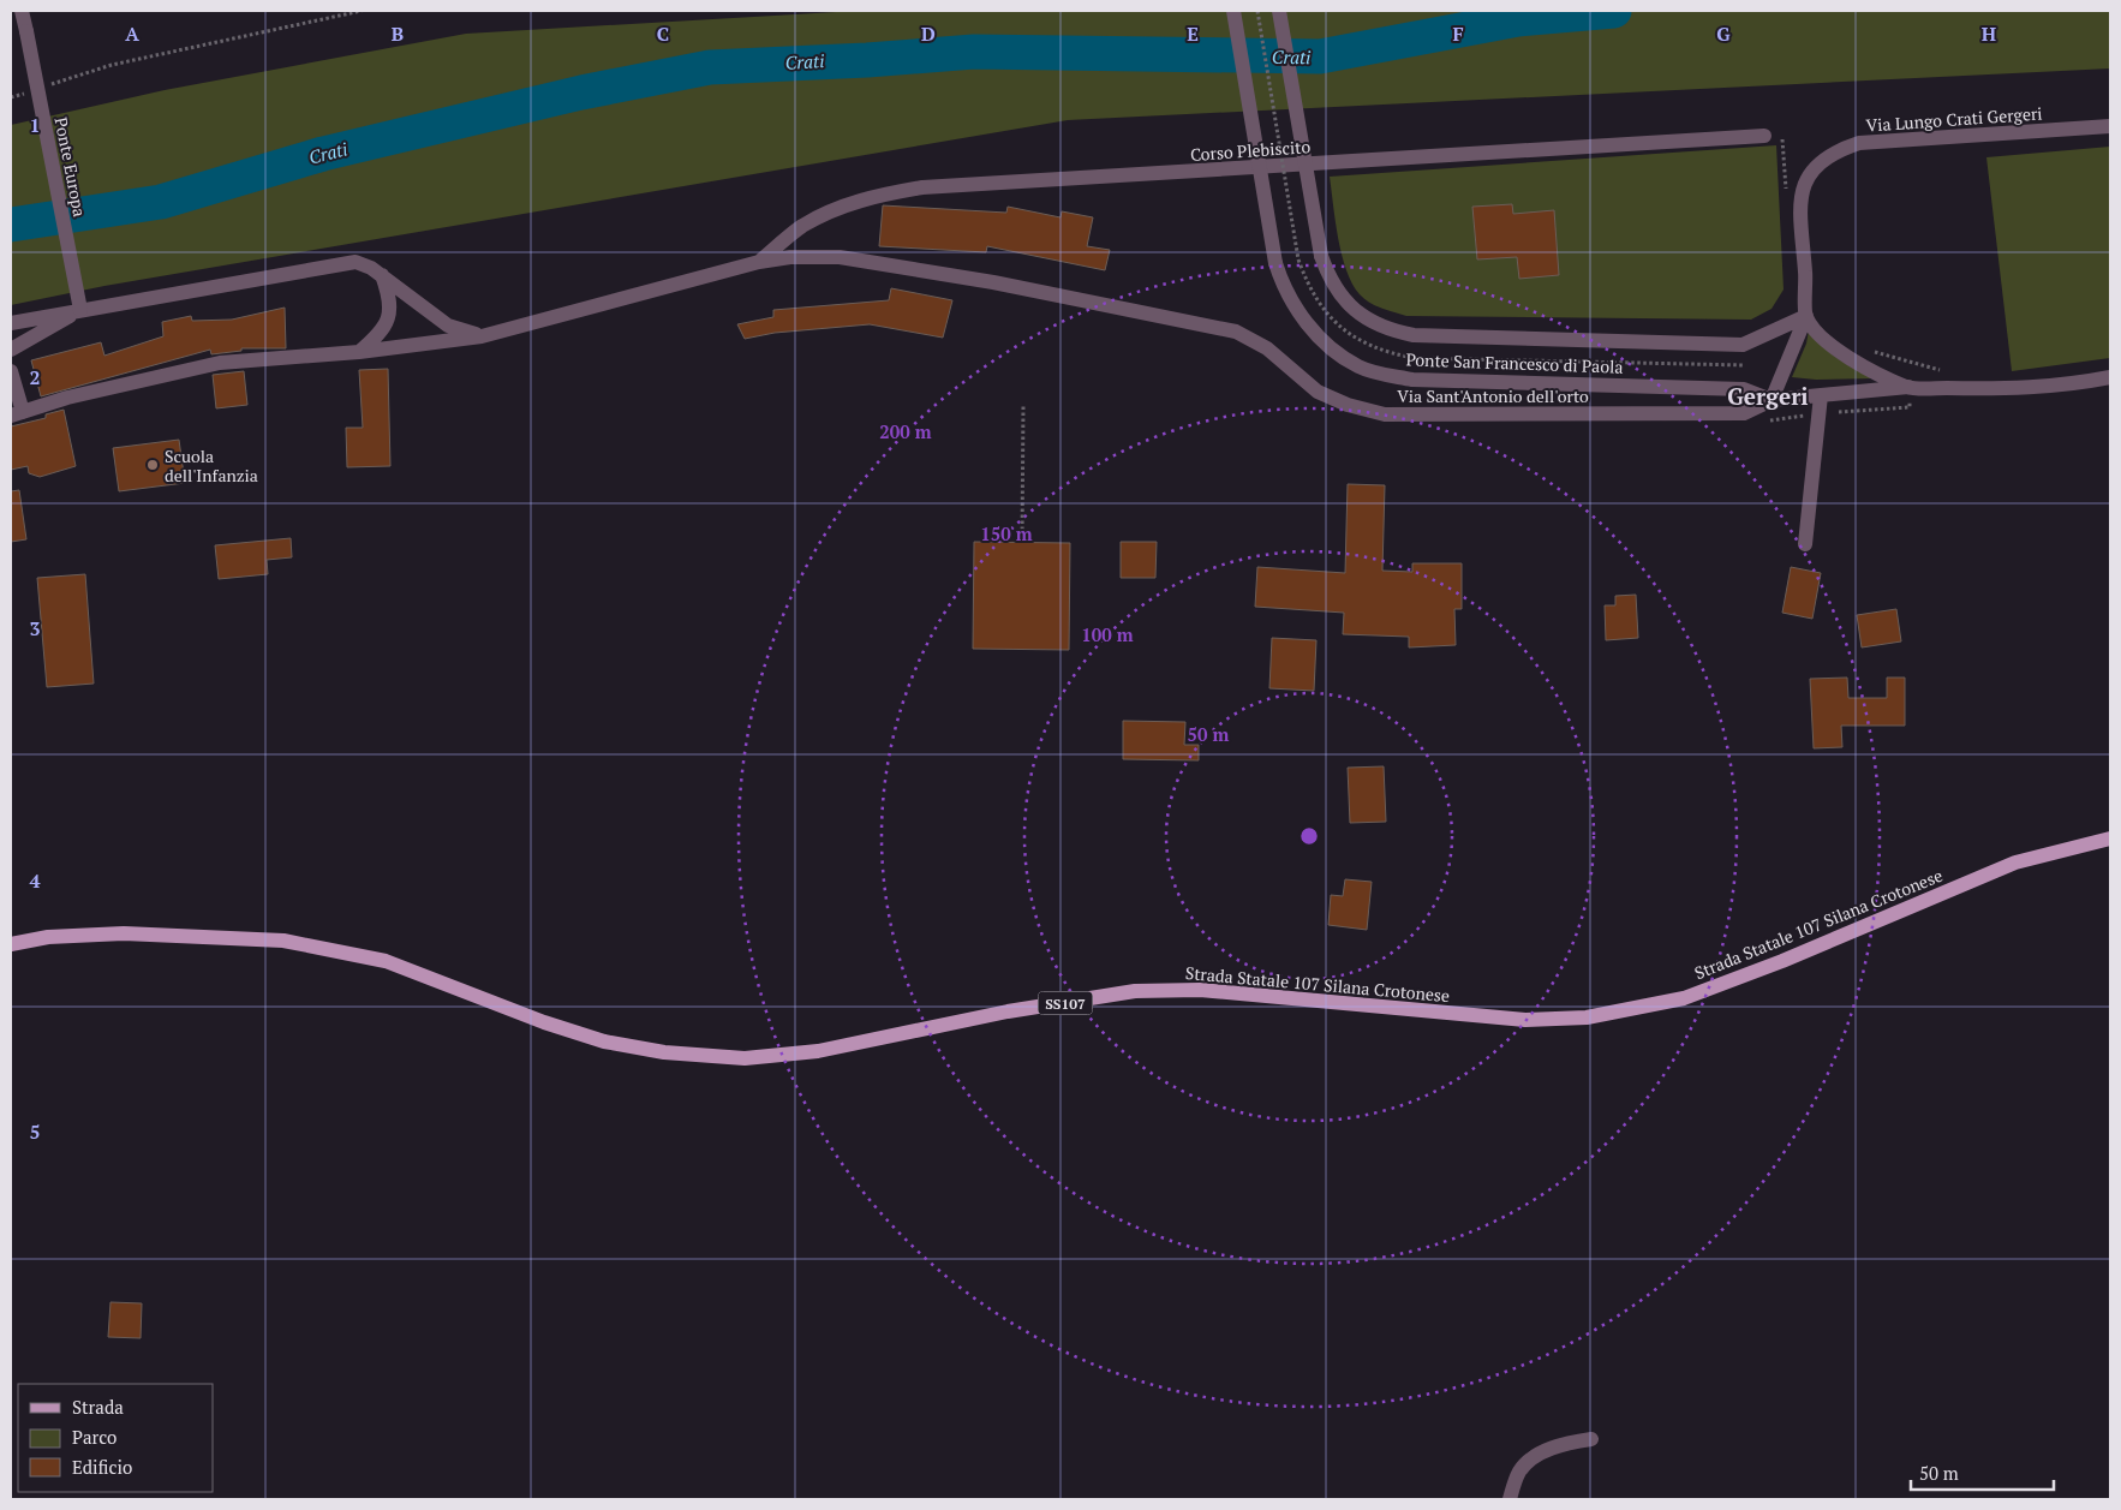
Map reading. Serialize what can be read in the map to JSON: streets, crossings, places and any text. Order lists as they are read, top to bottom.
{
  "streets": {
    "main road": ["Strada Statale 107 Silana Crotonese", "SS107"],
    "street": [
      "Via Lungo Crati Gergeri",
      "Corso Plebiscito",
      "Ponte Europa",
      "Ponte San Francesco di Paola",
      "Via Sant'Antonio dell'orto"
    ]
  },
  "crossings": [
    ["Via Lungo Crati Gergeri", "Ponte San Francesco di Paola"],
    ["Via Lungo Crati Gergeri", "Via Sant'Antonio dell'orto"],
    ["Corso Plebiscito", "Via Sant'Antonio dell'orto"],
    ["Ponte San Francesco di Paola", "Via Sant'Antonio dell'orto"]
  ],
  "districts": ["Gergeri"],
  "water": ["Crati"],
  "places": ["Scuola dell'Infanzia"],
  "legend": ["Strada", "Parco", "Edificio"],
  "scale_bar": "50 m",
  "grid": {
    "columns": [
      "A",
      "B",
      "C",
      "D",
      "E",
      "F",
      "G",
      "H"
    ],
    "rows": [
      "1",
      "2",
      "3",
      "4",
      "5"
    ]
  },
  "rings": [
    "200 m",
    "150 m",
    "100 m",
    "50 m"
  ]
}
